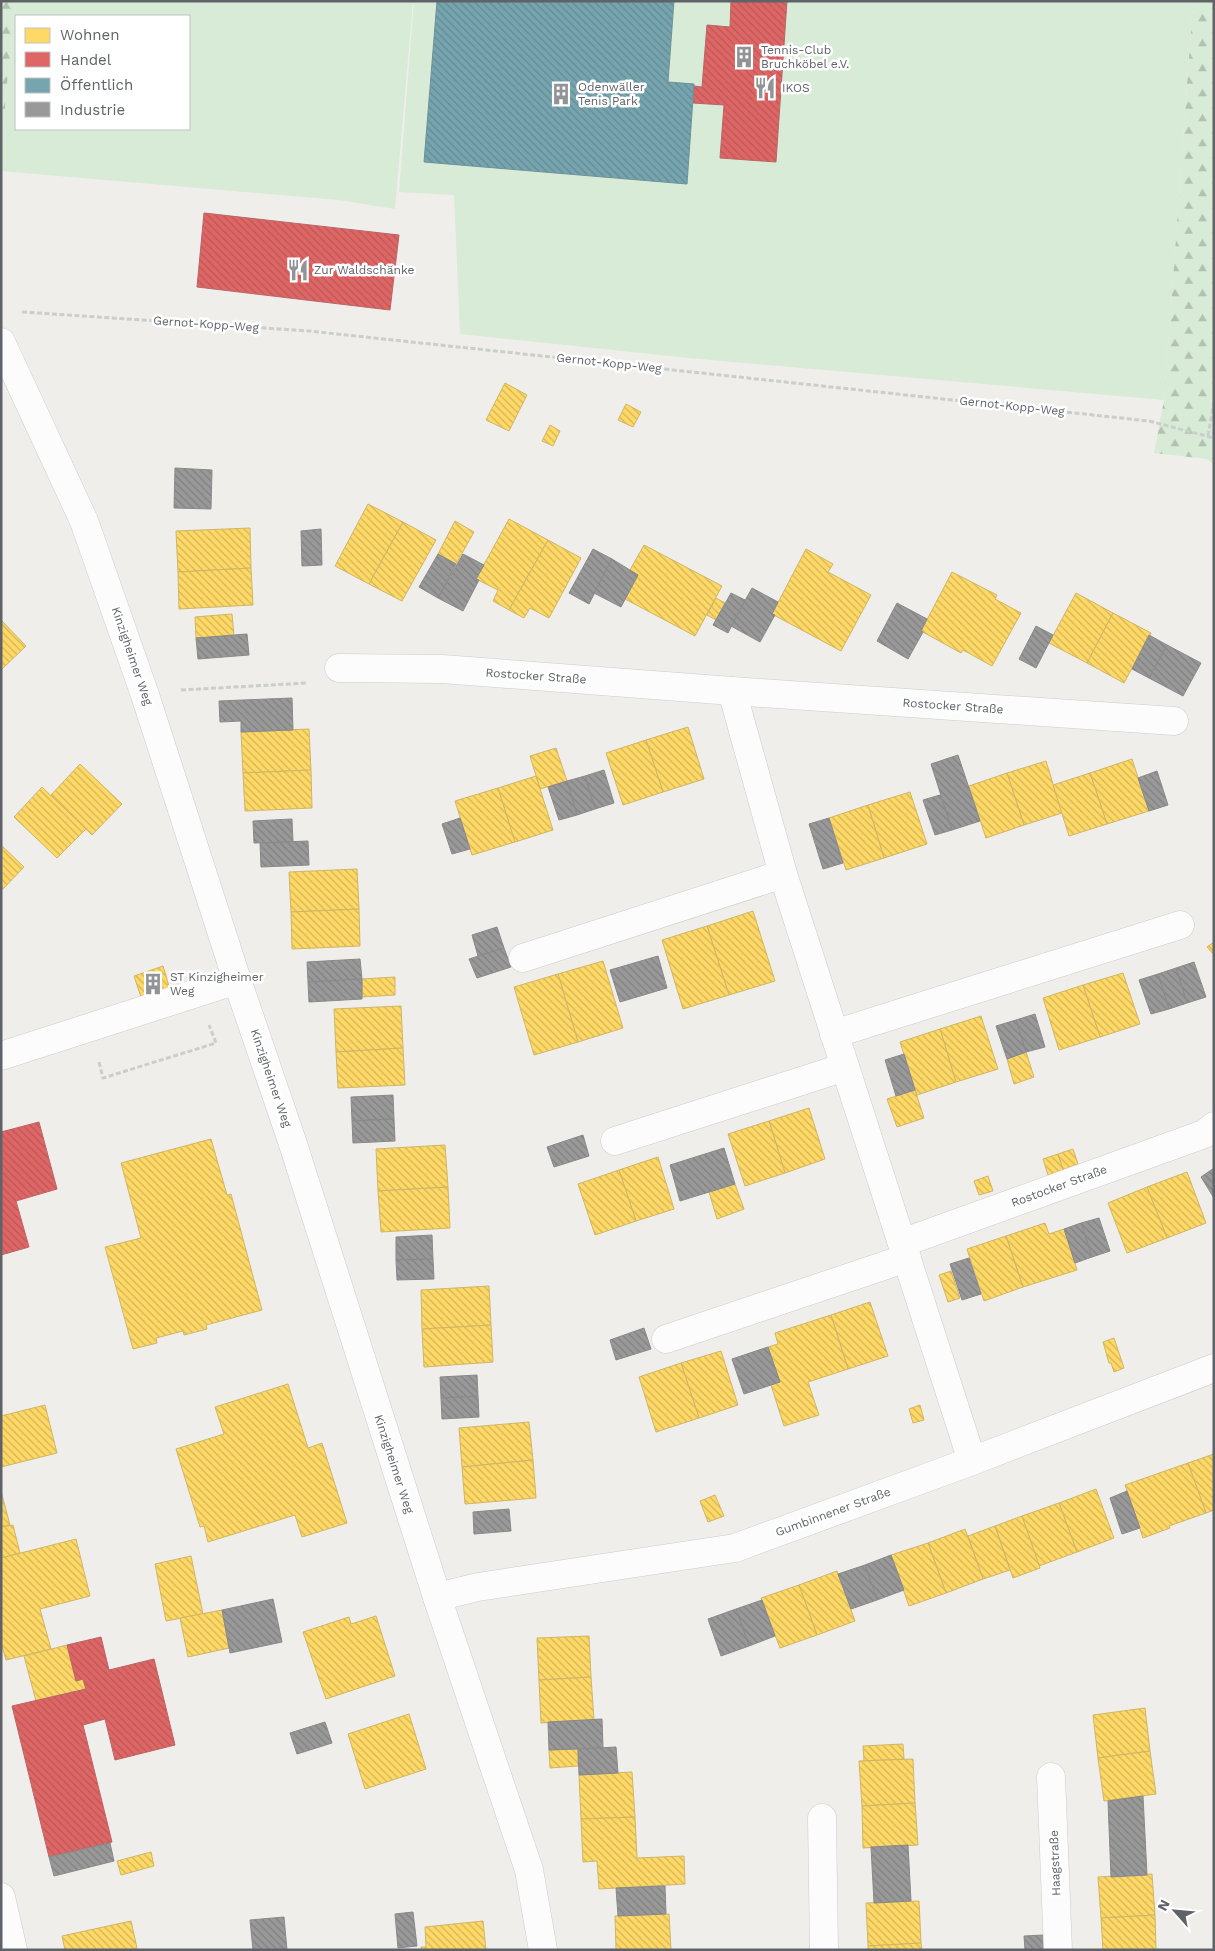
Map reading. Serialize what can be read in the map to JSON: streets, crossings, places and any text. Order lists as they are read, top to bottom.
{
  "streets": {
    "street": [
      "Kinzigheimer Weg",
      "Rostocker Straße",
      "Gumbinnener Straße",
      "Haagstraße"
    ],
    "path": ["Gernot-Kopp-Weg"]
  },
  "crossings": [
    ["Kinzigheimer Weg", "Gumbinnener Straße"]
  ],
  "places": {
    "building": ["Tennis-Club Bruchköbel e.V.", "Odenwäller Tenis Park", "ST Kinzigheimer Weg"],
    "restaurant": ["IKOS", "Zur Waldschänke"]
  },
  "legend": [
    "Wohnen",
    "Handel",
    "Öffentlich",
    "Industrie"
  ],
  "north": "top left"
}
